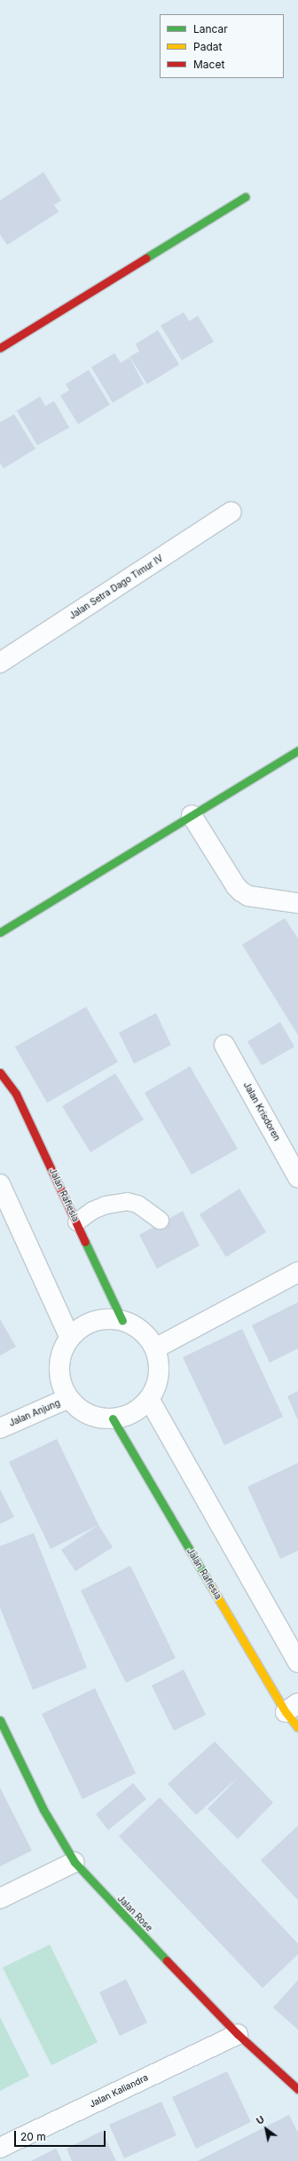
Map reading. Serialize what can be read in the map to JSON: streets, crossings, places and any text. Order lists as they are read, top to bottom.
{
  "streets": {
    "street": [
      "Jalan Setra Dago Timur IV",
      "Jalan Krisdoren",
      "Jalan Raflesia",
      "Jalan Anjung",
      "Jalan Rose",
      "Jalan Kaliandra"
    ]
  },
  "crossings": [
    ["Jalan Raflesia", "Jalan Anjung"],
    ["Jalan Rose", "Jalan Kaliandra"]
  ],
  "legend": ["Lancar", "Padat", "Macet"],
  "scale_bar": "20 m",
  "north": "top left"
}
